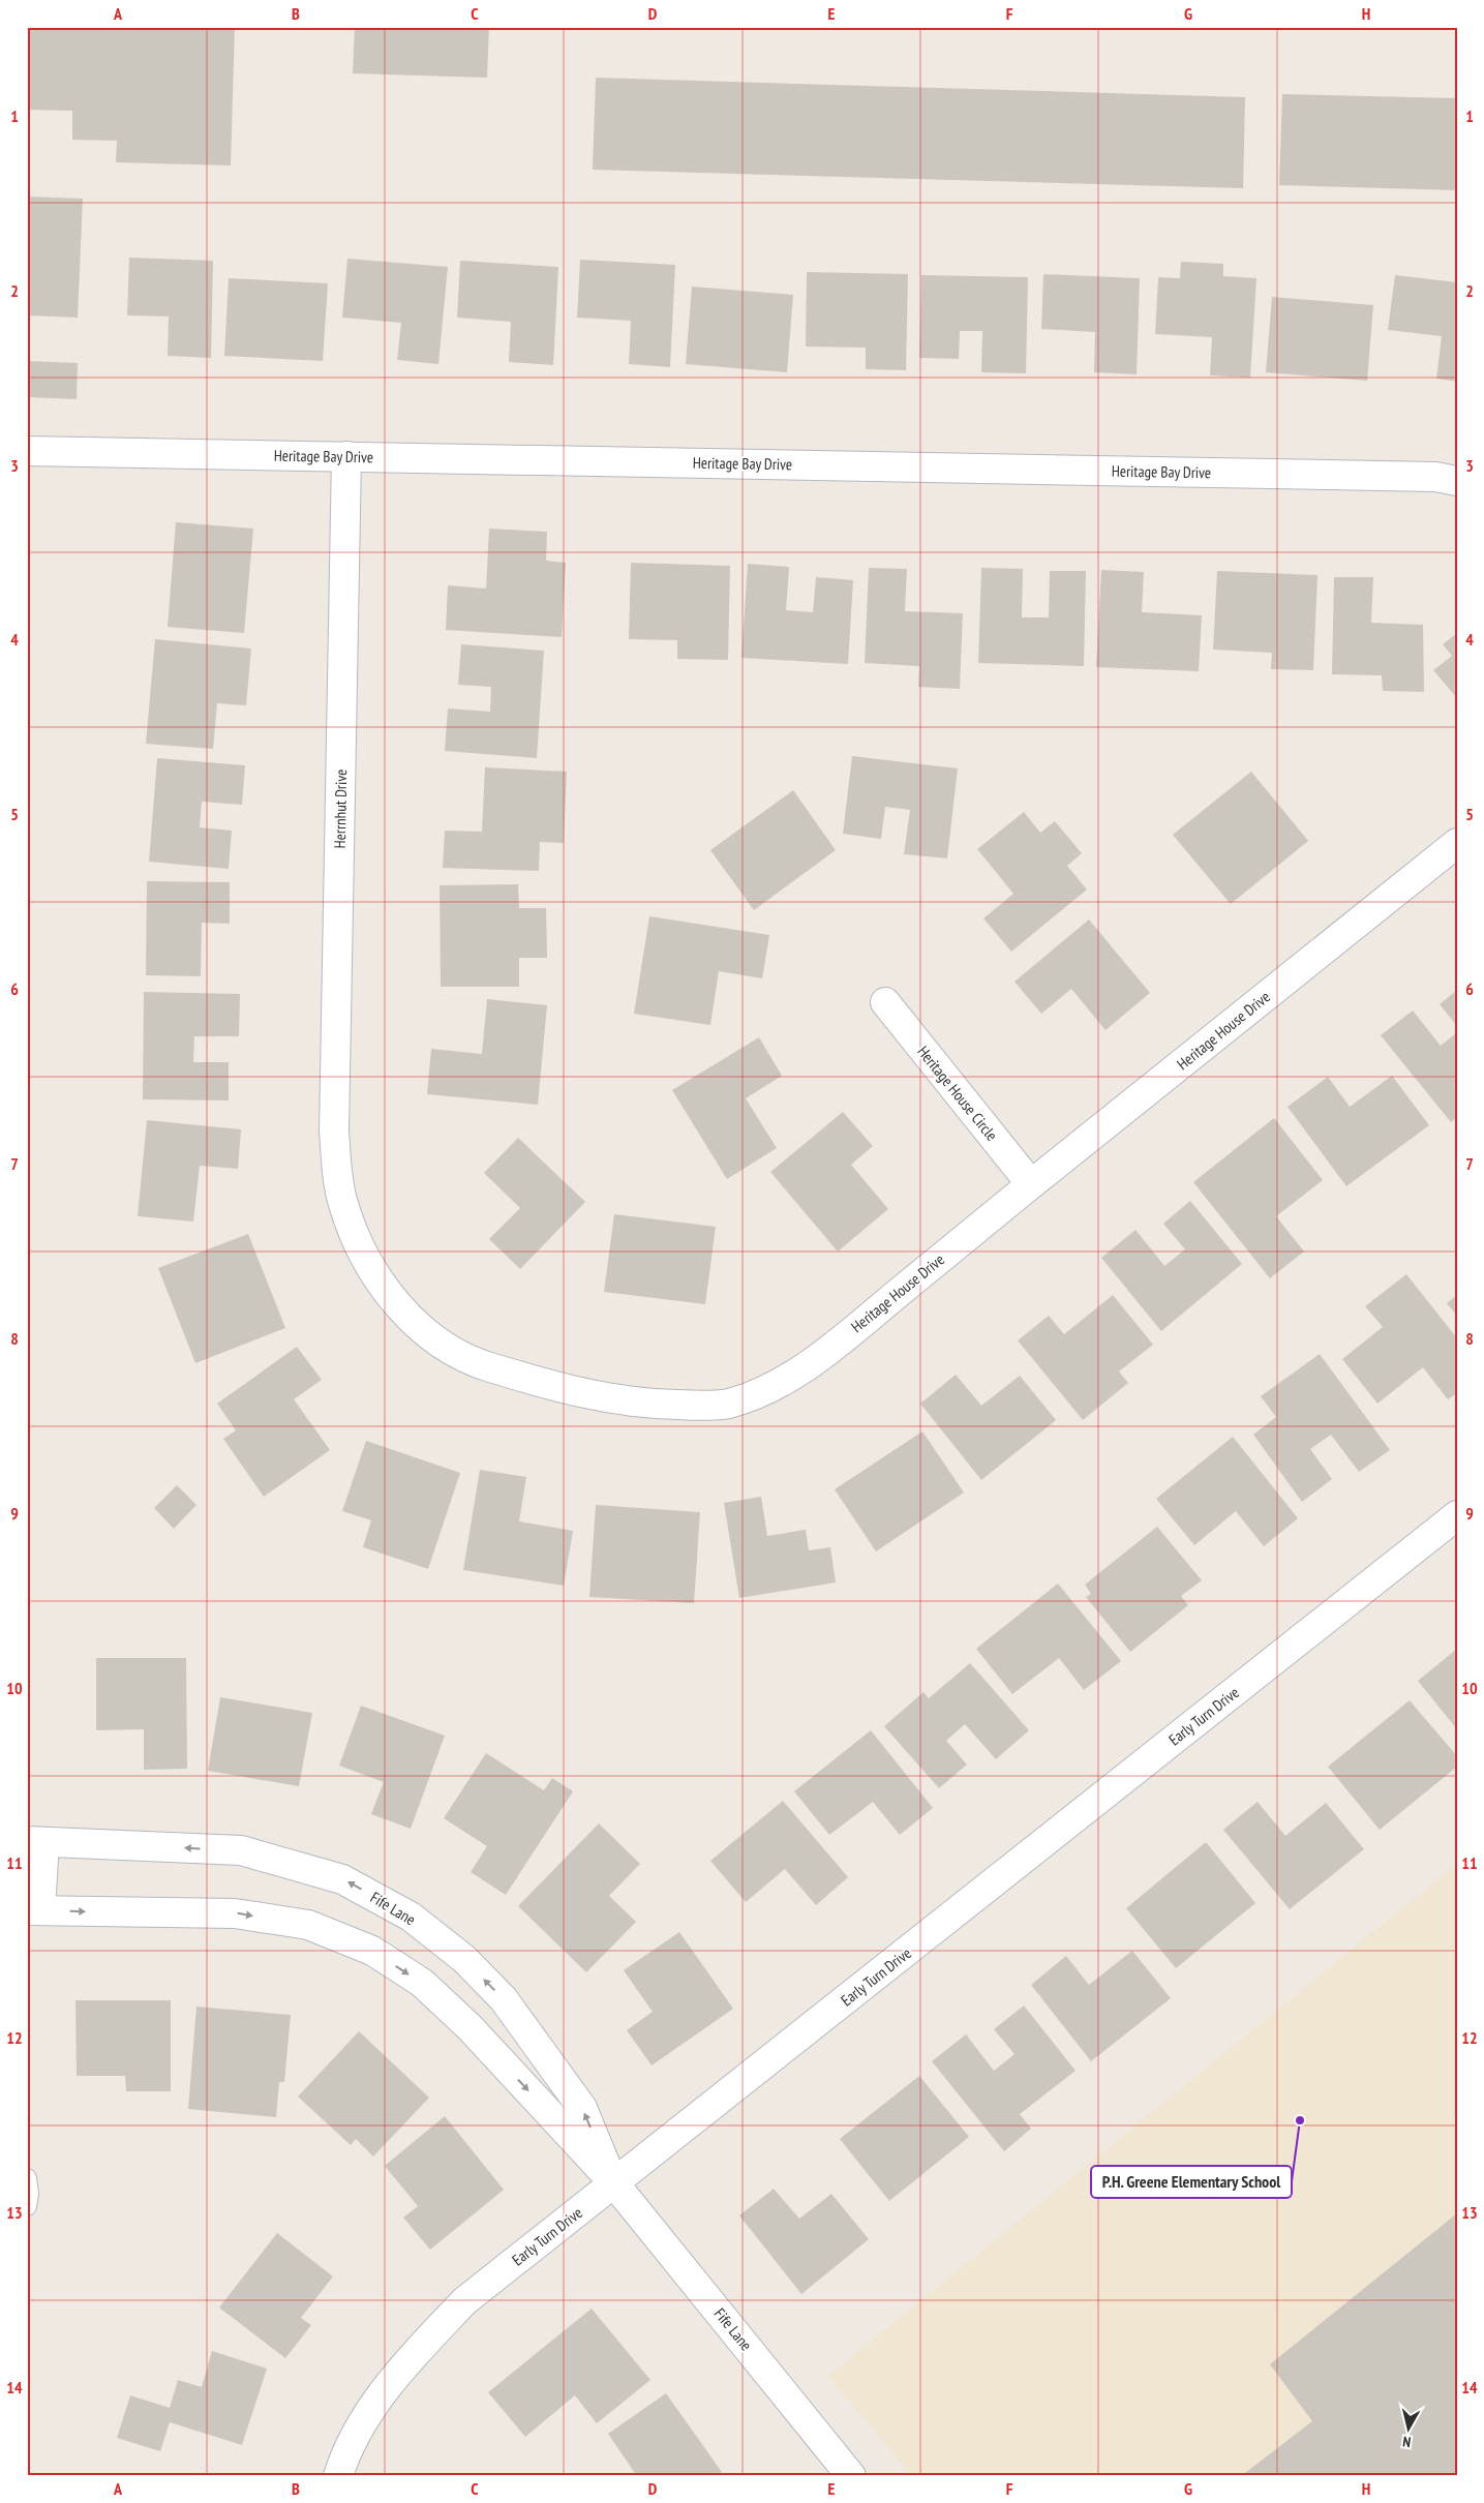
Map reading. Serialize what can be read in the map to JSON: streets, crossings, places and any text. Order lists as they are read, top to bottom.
{
  "streets": {
    "street": [
      "Heritage Bay Drive",
      "Herrnhut Drive",
      "Heritage House Drive",
      "Heritage House Circle",
      "Early Turn Drive",
      "Fife Lane"
    ]
  },
  "crossings": [
    ["Heritage Bay Drive", "Herrnhut Drive"],
    ["Herrnhut Drive", "Heritage House Drive"],
    ["Heritage House Drive", "Heritage House Circle"],
    ["Early Turn Drive", "Fife Lane"]
  ],
  "places": ["P.H. Greene Elementary School"],
  "north": "bottom",
  "grid": {
    "columns": [
      "A",
      "B",
      "C",
      "D",
      "E",
      "F",
      "G",
      "H"
    ],
    "rows": [
      "1",
      "2",
      "3",
      "4",
      "5",
      "6",
      "7",
      "8",
      "9",
      "10",
      "11",
      "12",
      "13",
      "14"
    ]
  }
}
